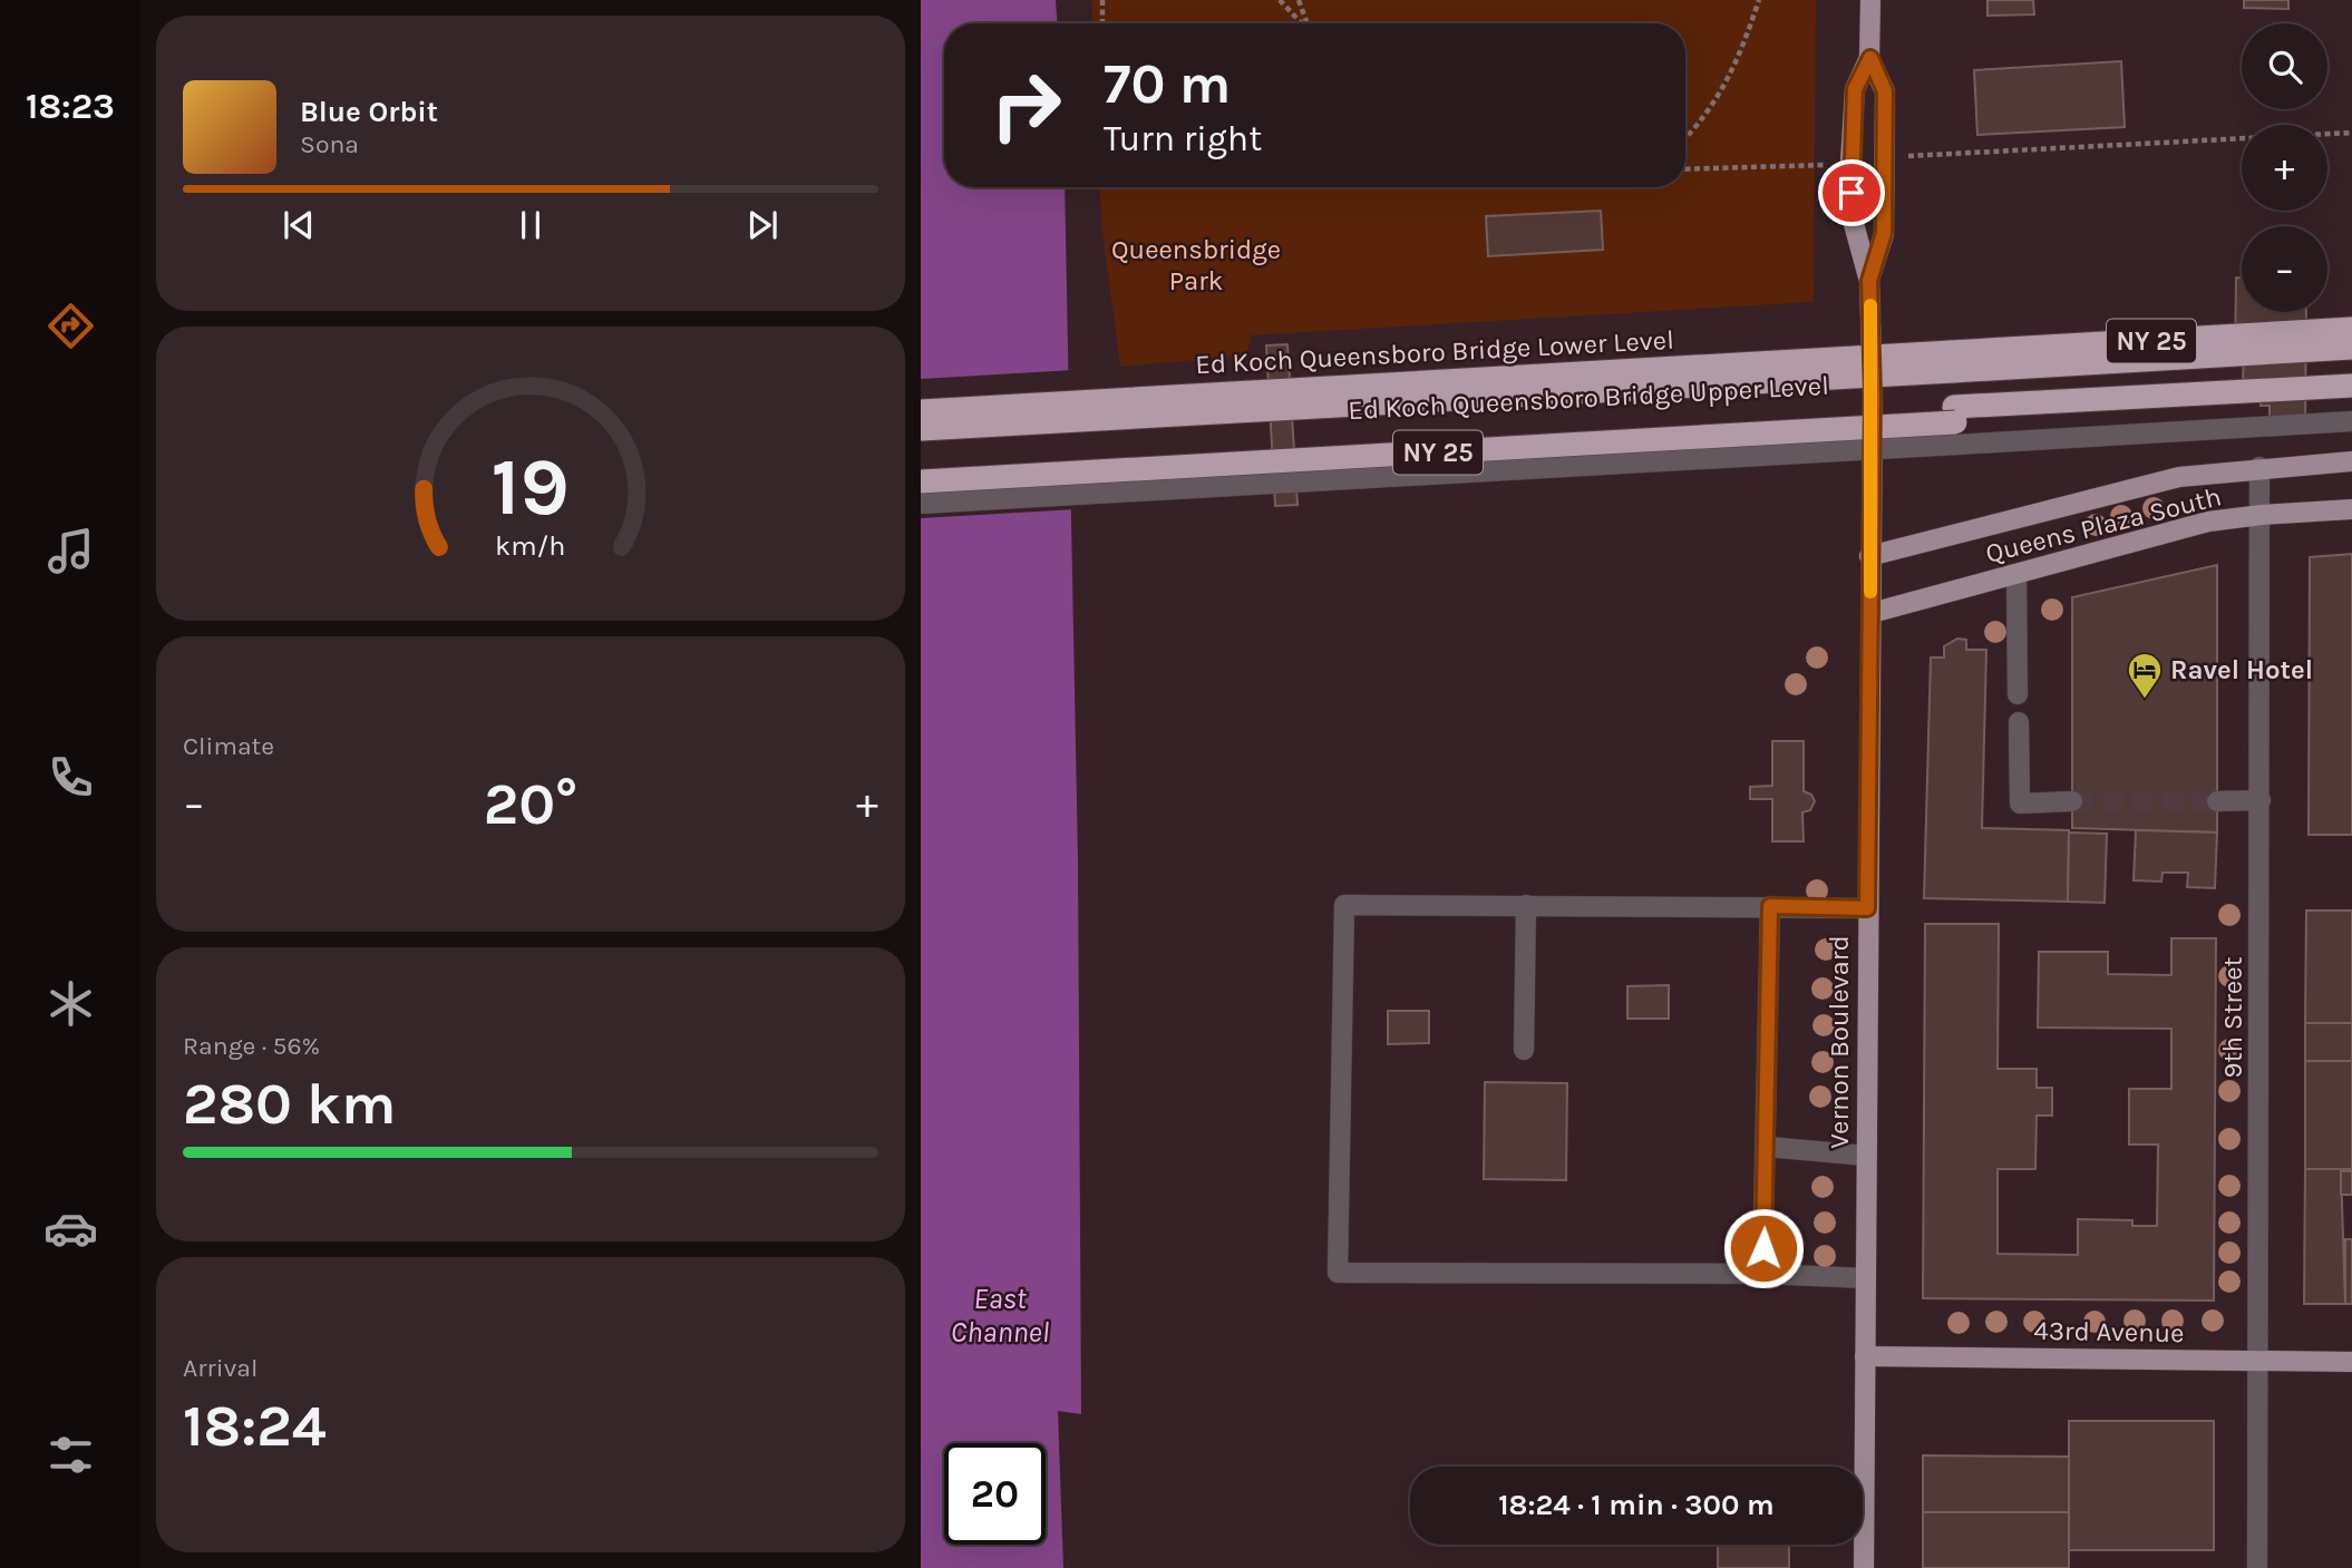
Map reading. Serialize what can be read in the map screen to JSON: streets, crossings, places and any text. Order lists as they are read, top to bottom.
{
  "streets": {
    "highway": ["NY 25", "Ed Koch Queensboro Bridge Lower Level", "Ed Koch Queensboro Bridge Upper Level"],
    "main road": ["Queens Plaza South", "Vernon Boulevard", "43rd Avenue"],
    "street": ["9th Street"]
  },
  "crossings": [
    ["NY 25", "Ed Koch Queensboro Bridge Lower Level"],
    ["NY 25", "Ed Koch Queensboro Bridge Upper Level"],
    ["Ed Koch Queensboro Bridge Lower Level", "Ed Koch Queensboro Bridge Upper Level"],
    ["Queens Plaza South", "9th Street"],
    ["Queens Plaza South", "Vernon Boulevard"],
    ["9th Street", "43rd Avenue"],
    ["Vernon Boulevard", "43rd Avenue"]
  ],
  "water": ["East Channel"],
  "parks": ["Queensbridge Park"],
  "places": {
    "hotel": ["Ravel Hotel"]
  },
  "page": {
    "tabs": "18:23",
    "map_buttons": ["+", "−"],
    "turn": ["70 m", "Turn right"],
    "song": ["Blue Orbit", "Sona"],
    "tile": [
      "Climate",
      ["Range · 56%", "280 km"],
      ["Arrival", "18:24"]
    ],
    "heat": ["−", "20°", "+"],
    "limit": "20",
    "trip": "18:24 · 1 min · 300 m",
    "gauge": ["19", "km/h"]
  }
}
